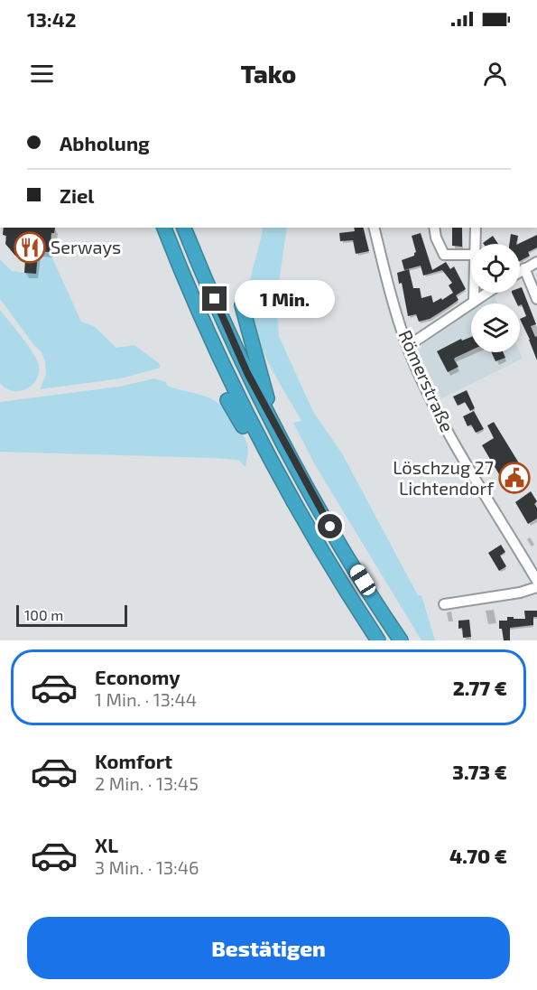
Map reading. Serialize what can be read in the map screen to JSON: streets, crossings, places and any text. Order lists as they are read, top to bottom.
{
  "streets": {
    "street": ["Römerstraße"]
  },
  "places": {
    "restaurant": ["Serways"],
    "public building": ["Löschzug 27 Lichtendorf"]
  },
  "scale_bar": "100 m",
  "page": {
    "status": "13:42",
    "header": "Tako",
    "banner": ["Abholung", "Ziel"],
    "bubble": "1 Min.",
    "scale": "100 m",
    "list": [
      {
        "name": "Economy",
        "note": "1 Min. · 13:44",
        "value": "2.77 €"
      },
      {
        "name": "Komfort",
        "note": "2 Min. · 13:45",
        "value": "3.73 €"
      },
      {
        "name": "XL",
        "note": "3 Min. · 13:46",
        "value": "4.70 €"
      }
    ],
    "buttons": "Bestätigen"
  }
}
